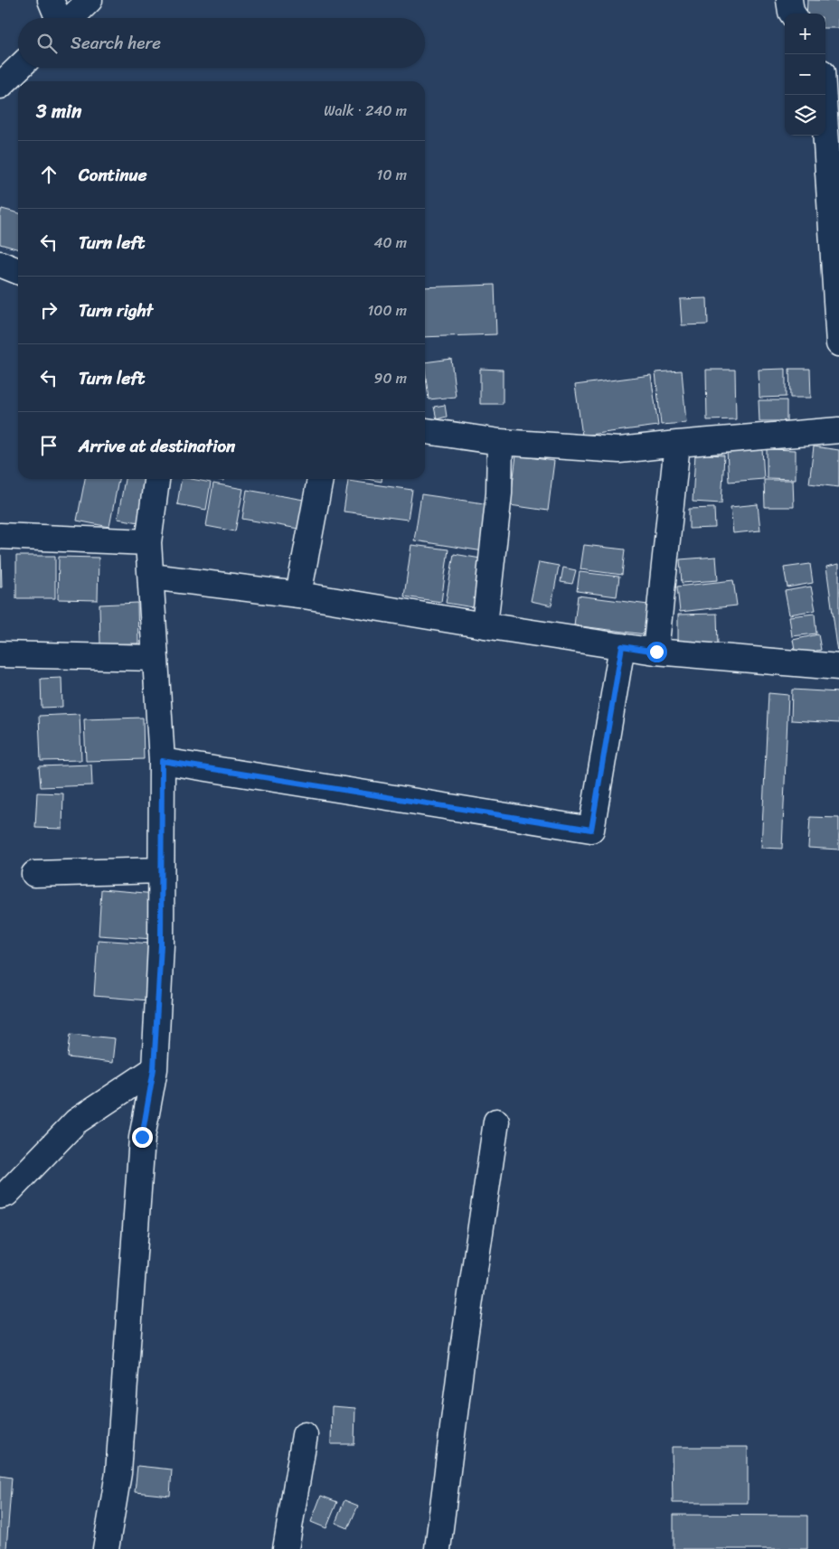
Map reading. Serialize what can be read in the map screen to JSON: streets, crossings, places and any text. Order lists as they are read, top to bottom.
{
  "page": {
    "map_buttons": ["+", "−"],
    "search": "Search here",
    "heading": ["3 min", "Walk · 240 m"],
    "list": [
      ["Continue", "10 m"],
      ["Turn left", "40 m"],
      ["Turn right", "100 m"],
      ["Turn left", "90 m"],
      "Arrive at destination"
    ]
  }
}
